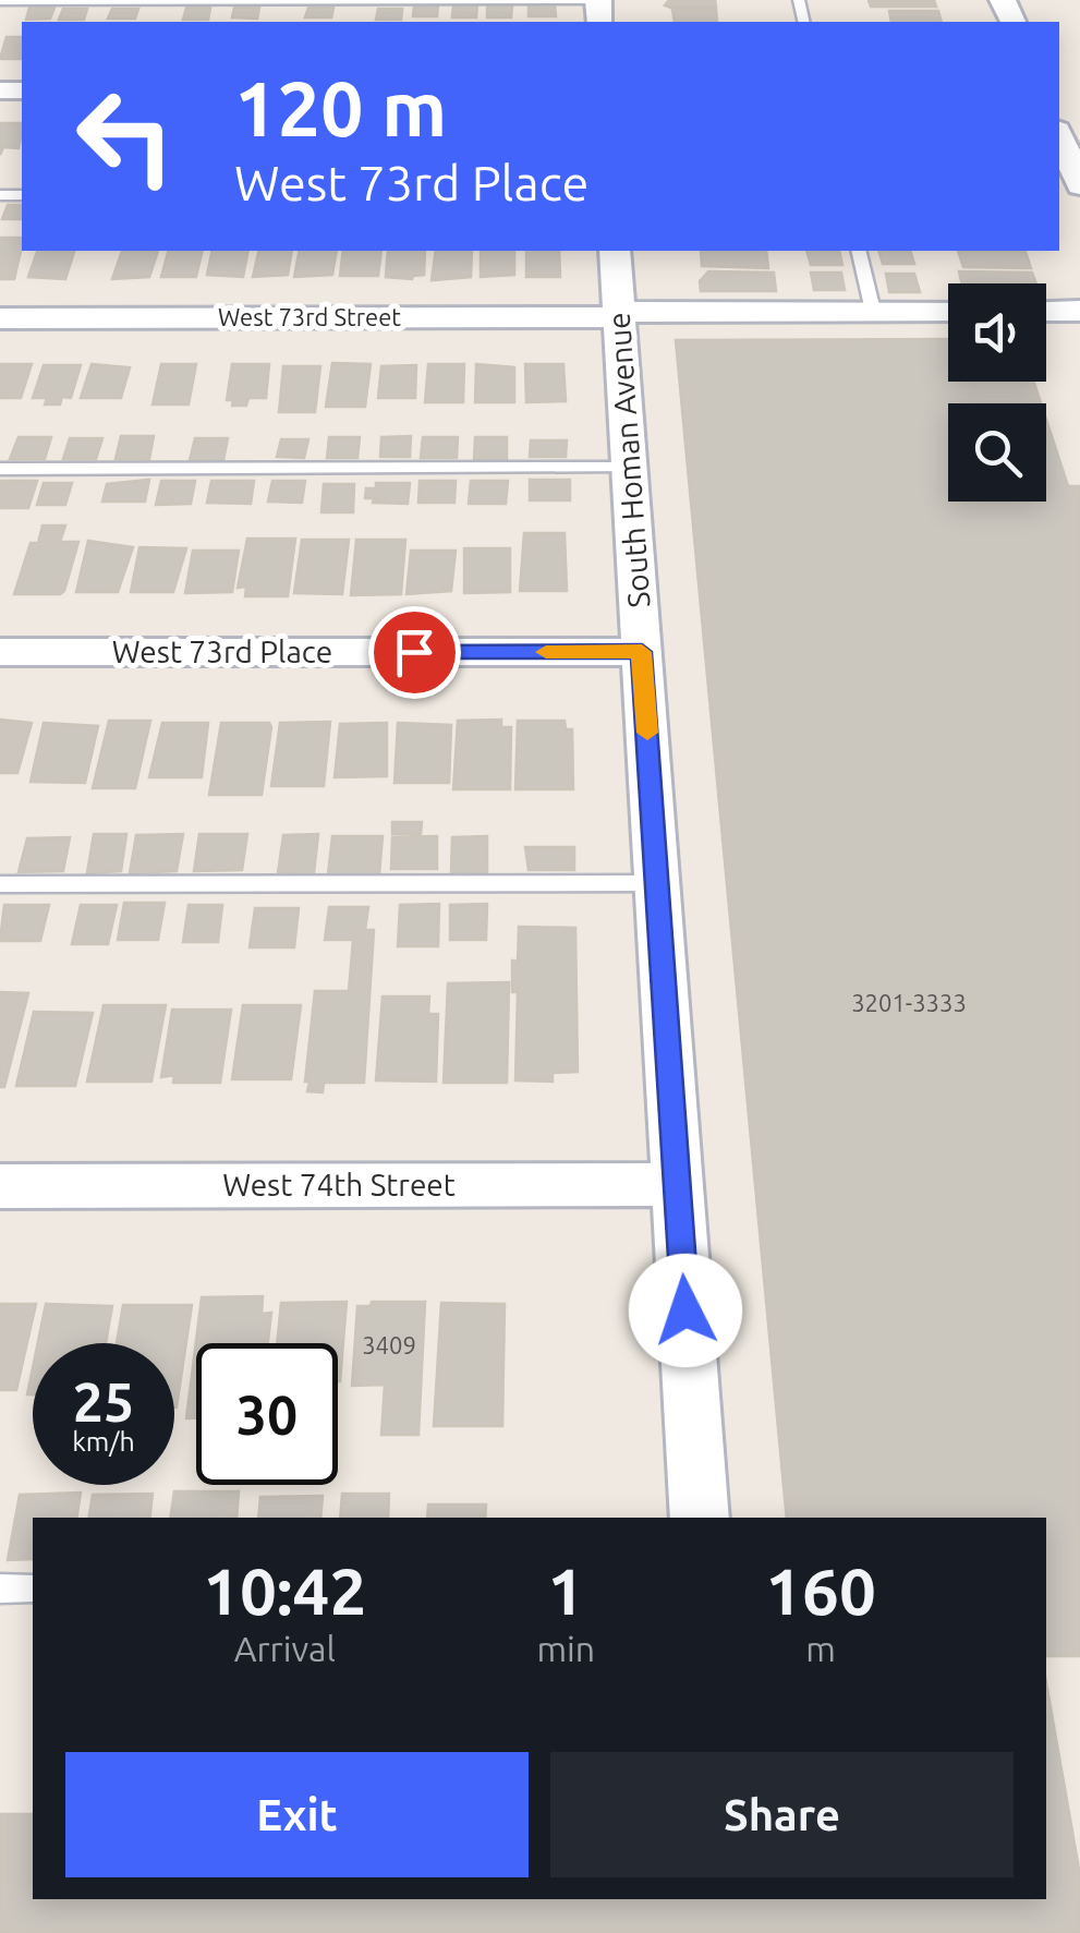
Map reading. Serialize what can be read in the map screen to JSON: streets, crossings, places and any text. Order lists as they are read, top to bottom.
{
  "streets": {
    "street": [
      "West 73rd Street",
      "South Homan Avenue",
      "West 73rd Place",
      "West 74th Street"
    ]
  },
  "crossings": [
    ["West 73rd Street", "South Homan Avenue"],
    ["South Homan Avenue", "West 73rd Place"],
    ["South Homan Avenue", "West 74th Street"]
  ],
  "house_numbers": ["3201-3333", "3409"],
  "page": {
    "turn": ["120 m", "West 73rd Place"],
    "speed": "25 km/h",
    "limit": "30",
    "eta": [
      "10:42",
      "Arrival",
      "1",
      "min",
      "160",
      "m"
    ],
    "buttons": ["Exit", "Share"]
  }
}
